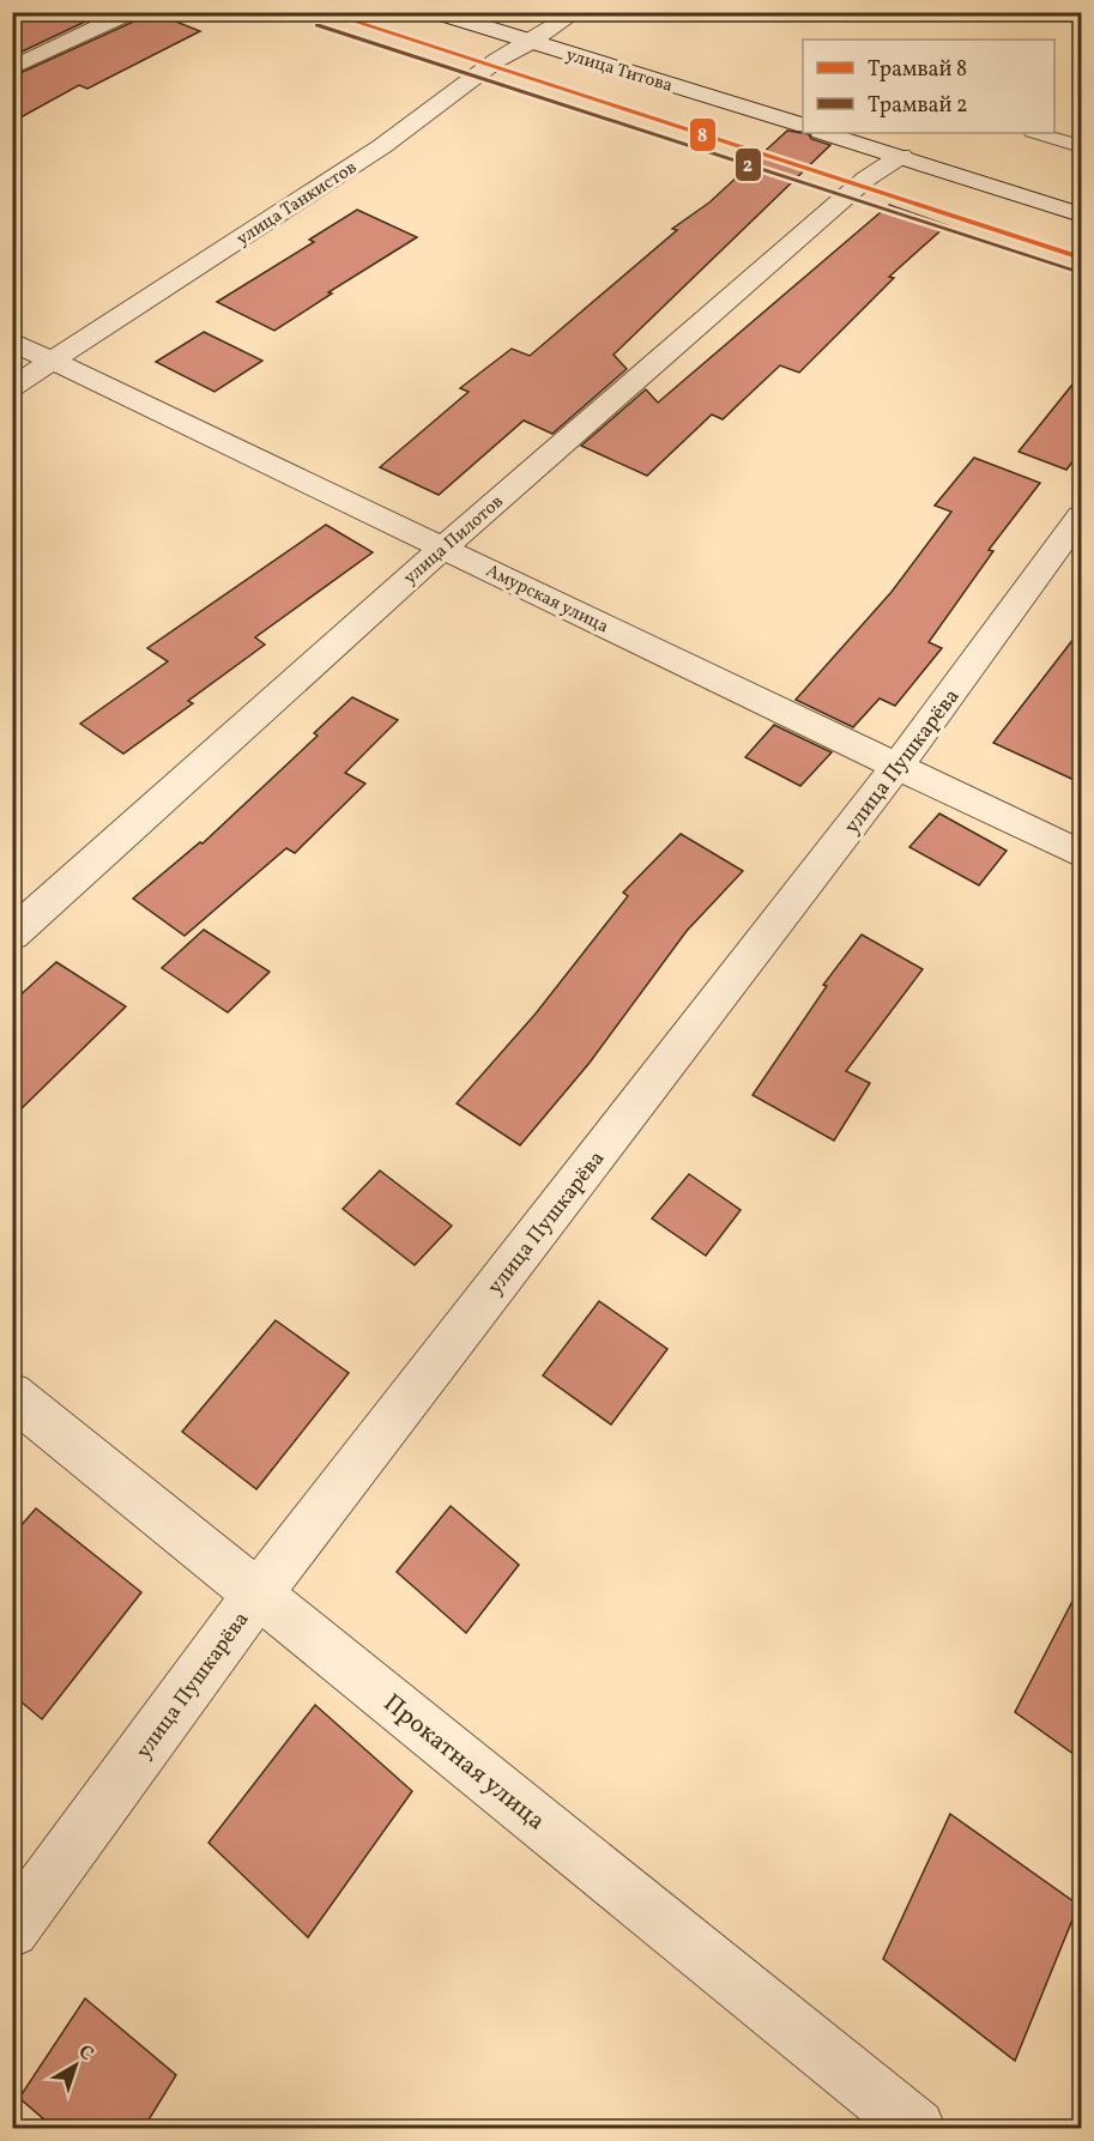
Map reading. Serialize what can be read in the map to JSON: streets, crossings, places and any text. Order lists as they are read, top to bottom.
{
  "streets": {
    "street": [
      "улица Титова",
      "улица Танкистов",
      "улица Пилотов",
      "Амурская улица",
      "улица Пушкарёва",
      "Прокатная улица"
    ]
  },
  "crossings": [
    ["улица Титова", "улица Танкистов"],
    ["улица Танкистов", "Амурская улица"],
    ["улица Пилотов", "Амурская улица"],
    ["Амурская улица", "улица Пушкарёва"],
    ["улица Пушкарёва", "Прокатная улица"]
  ],
  "lines": ["tram line 8", "tram line 2"],
  "legend": ["Трамвай 8", "Трамвай 2"],
  "north": "top right"
}
